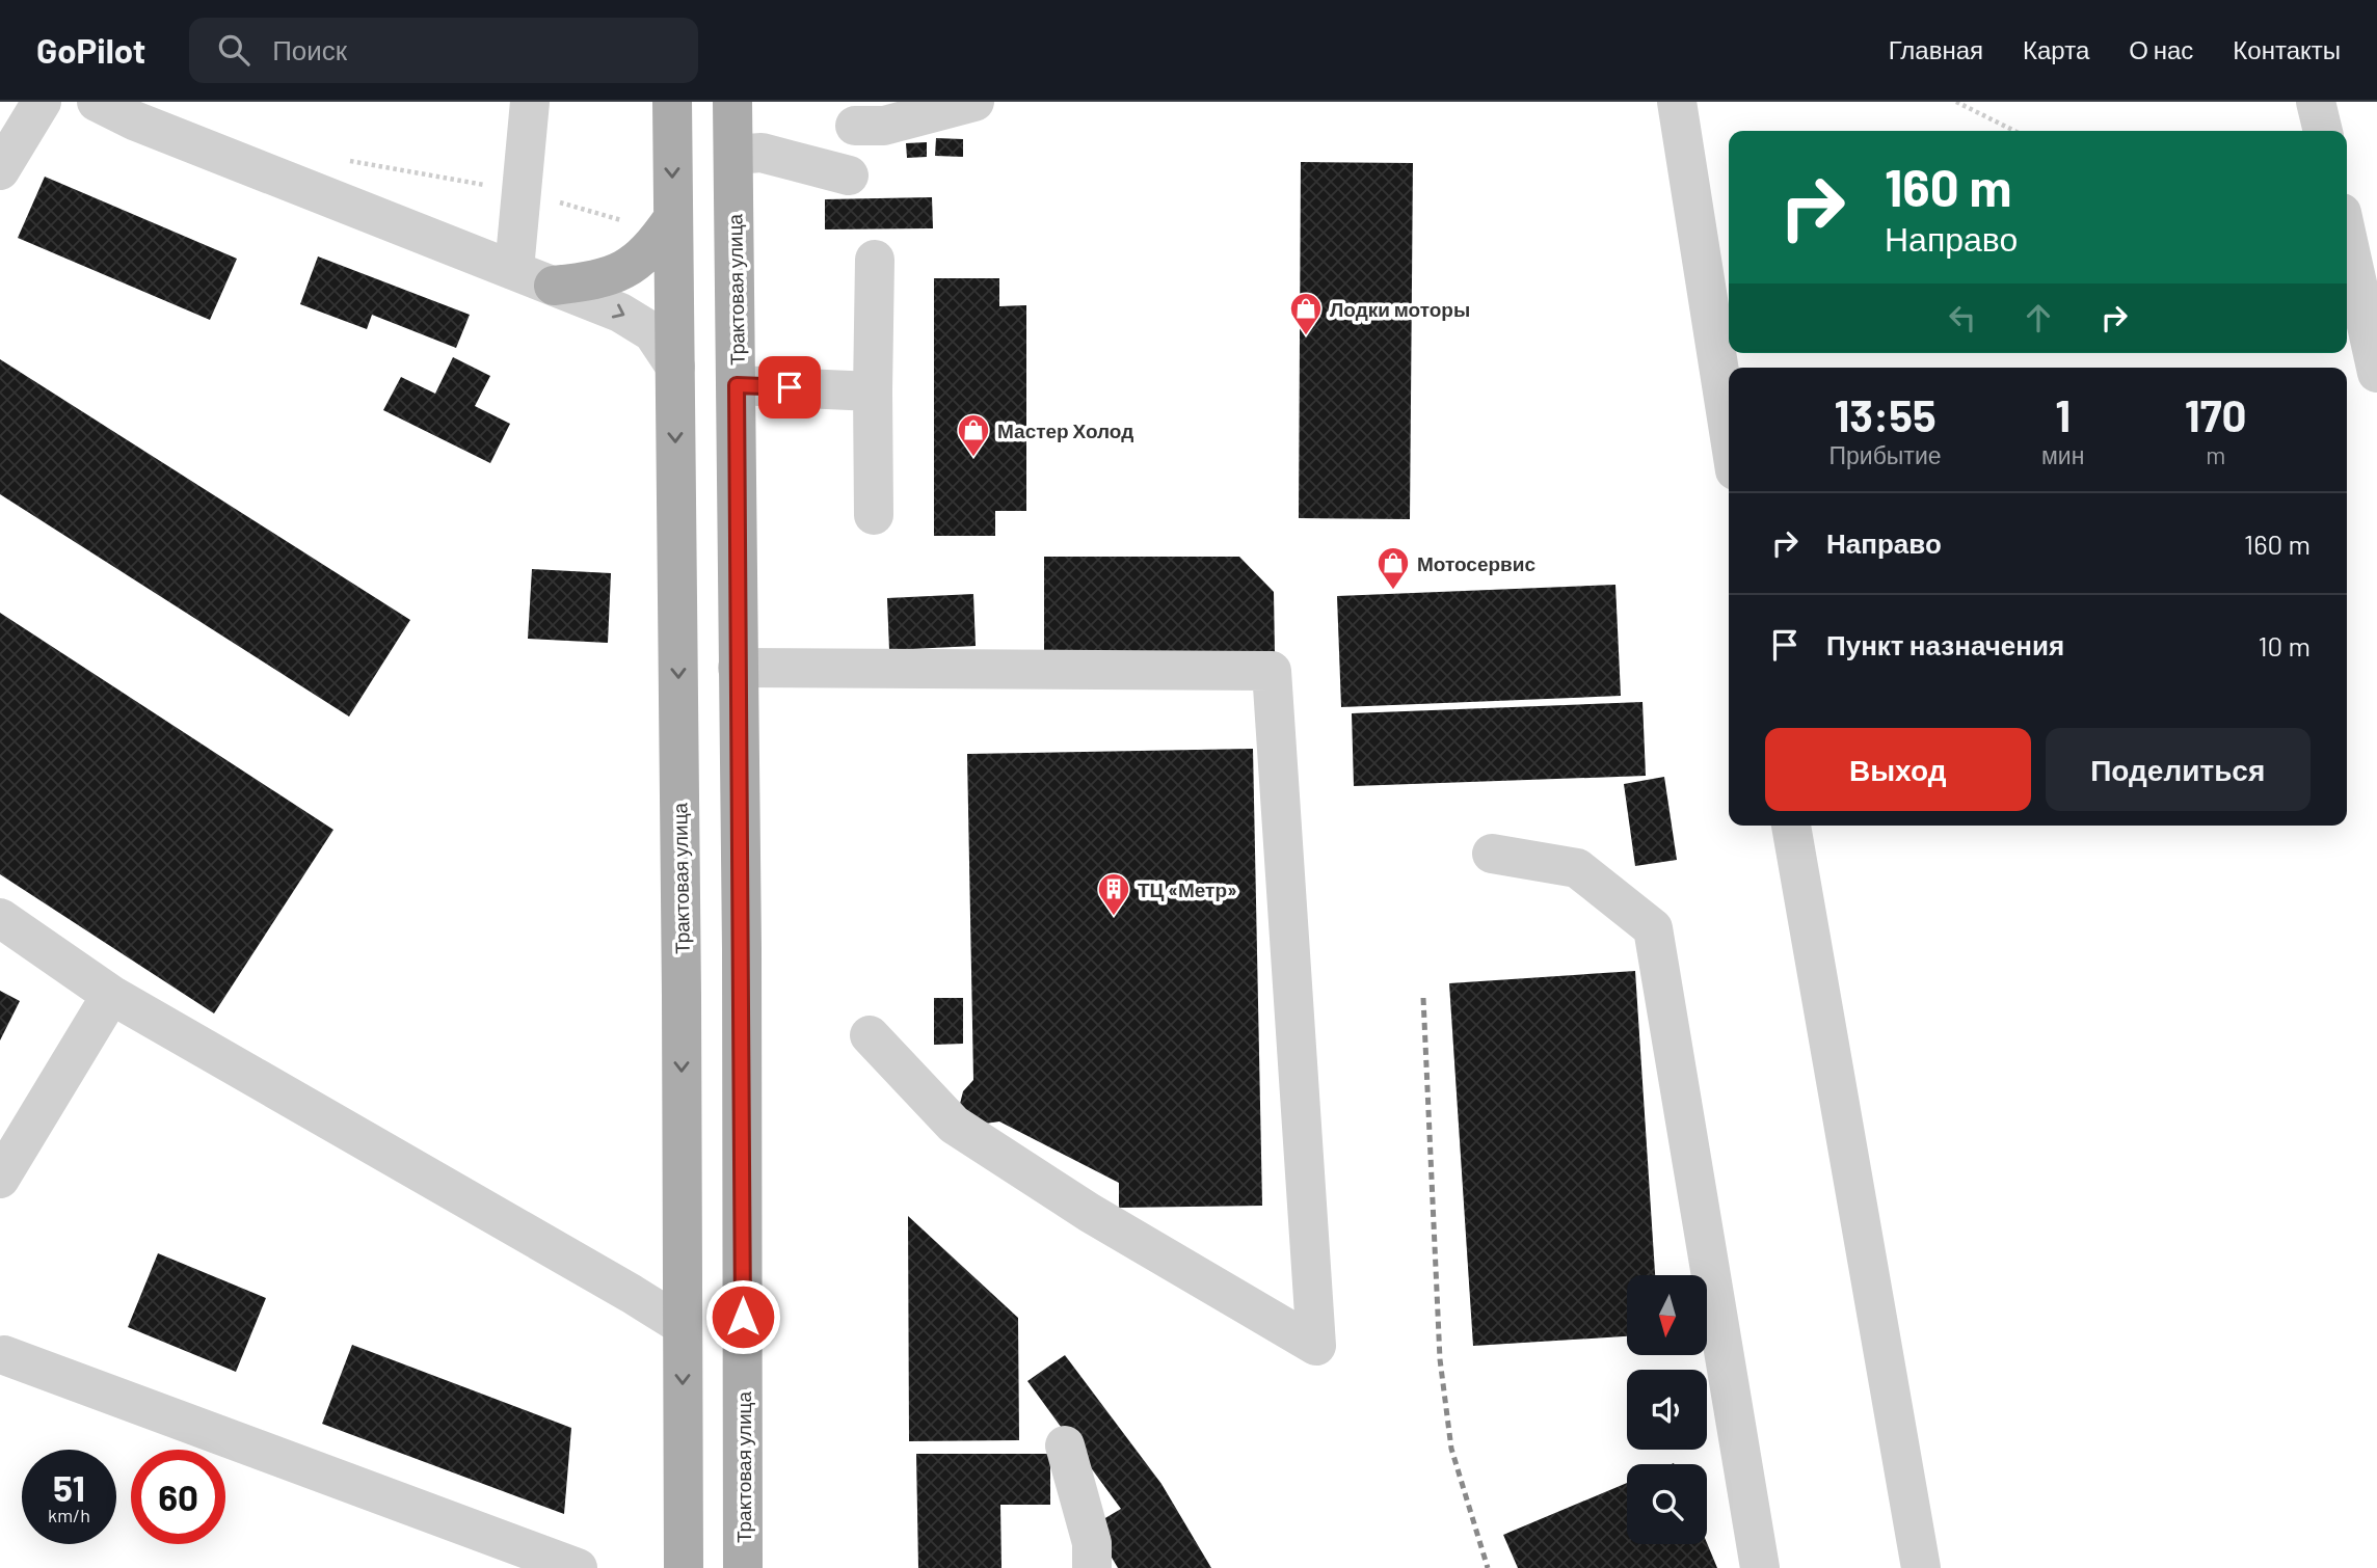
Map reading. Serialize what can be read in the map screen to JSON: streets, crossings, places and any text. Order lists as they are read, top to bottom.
{
  "streets": {
    "main road": ["Трактовая улица"]
  },
  "places": {
    "shop": ["Лодки моторы", "Мастер Холод", "Мотосервис"],
    "building": ["ТЦ «Метр»"]
  },
  "north": "bottom",
  "page": {
    "header": "GoPilot",
    "search": "Поиск",
    "nav": [
      "Главная",
      "Карта",
      "О нас",
      "Контакты"
    ],
    "turn": ["160 m", "Направо"],
    "eta": [
      "13:55",
      "Прибытие",
      "1",
      "мин",
      "170",
      "m"
    ],
    "list": [
      {
        "name": "Направо",
        "value": "160 m"
      },
      {
        "name": "Пункт назначения",
        "value": "10 m"
      }
    ],
    "buttons": ["Выход", "Поделиться"],
    "speed": "51 km/h",
    "limit": "60"
  }
}
